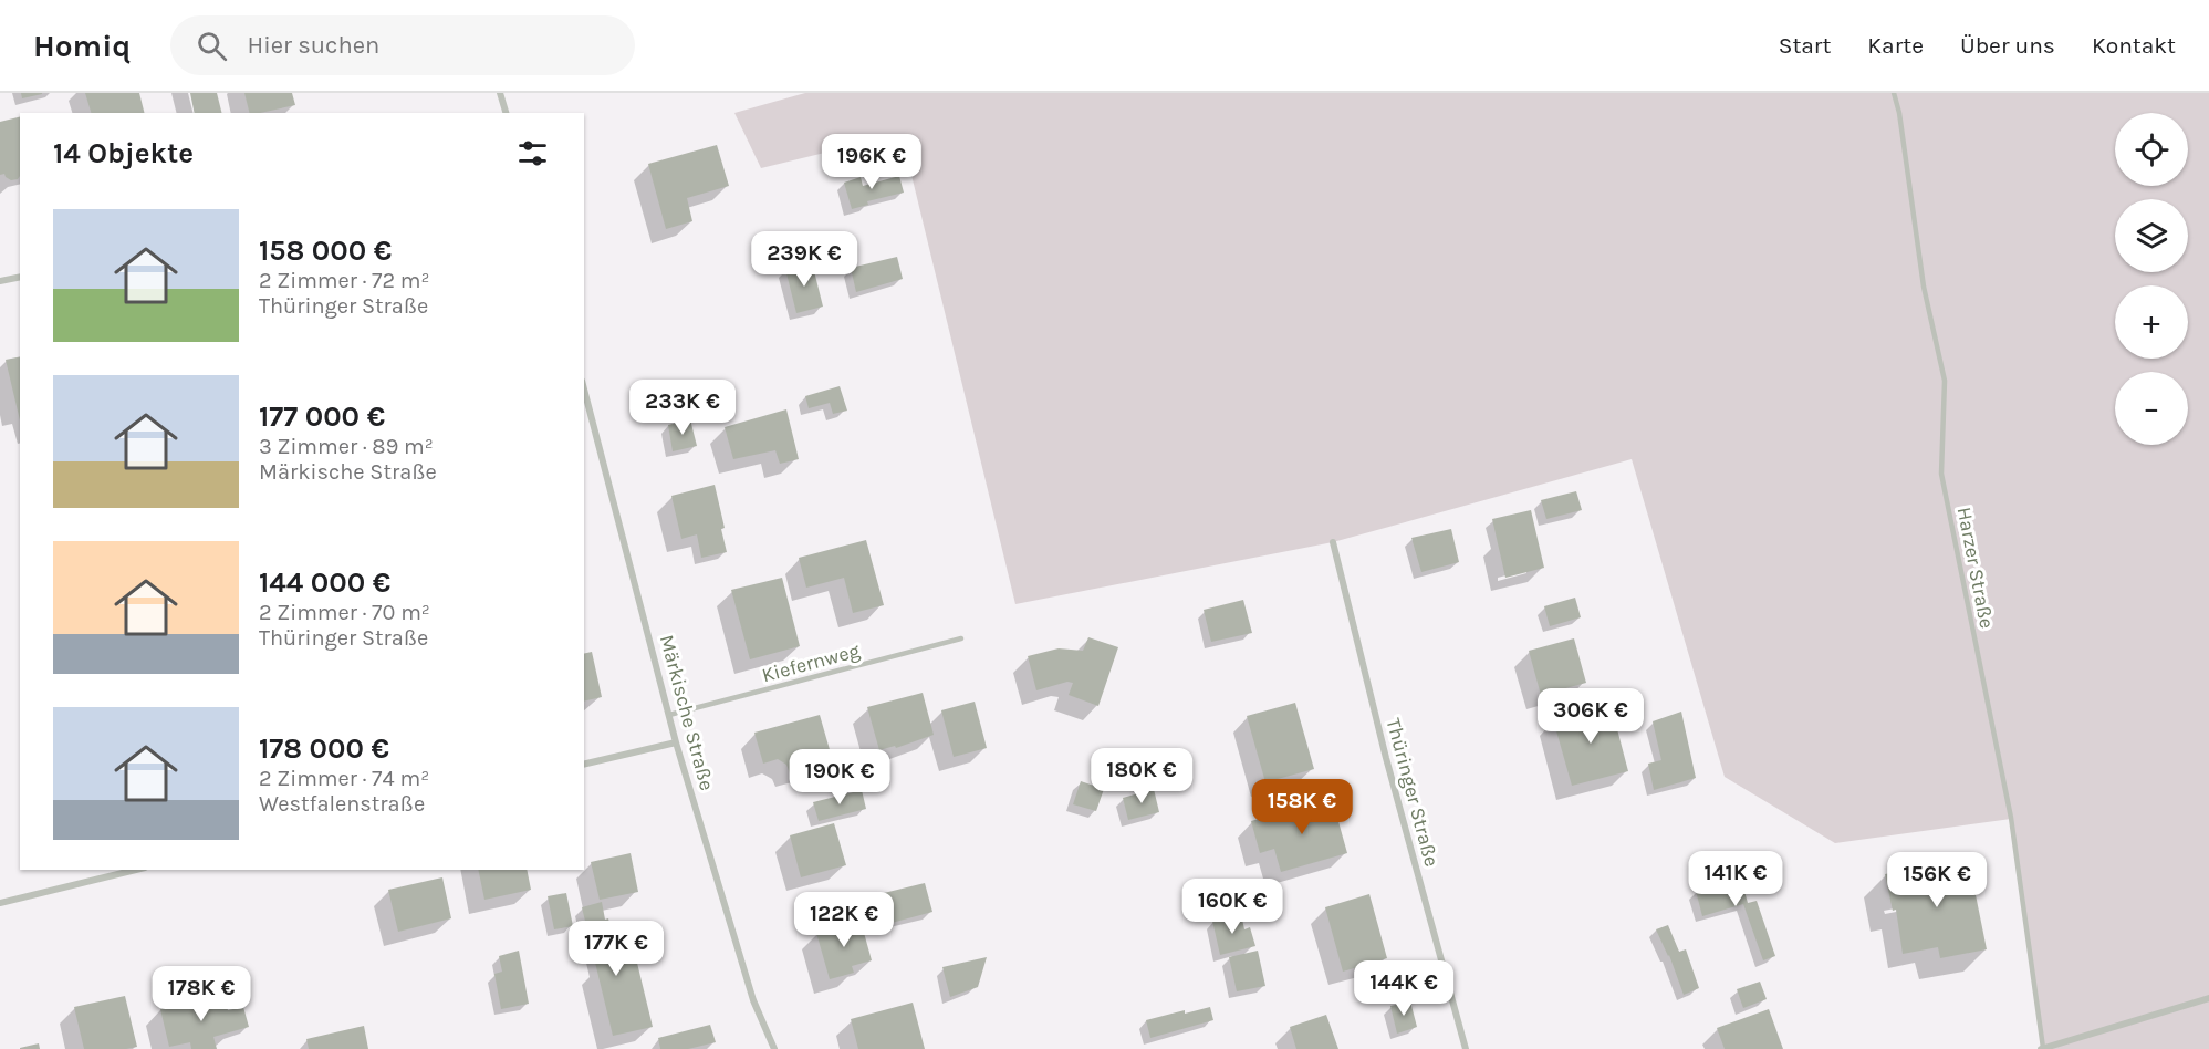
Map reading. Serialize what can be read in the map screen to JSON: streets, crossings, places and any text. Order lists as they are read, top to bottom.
{
  "streets": {
    "street": ["Märkische Straße", "Thüringer Straße"],
    "lane": ["Harzer Straße", "Kiefernweg"]
  },
  "crossings": [
    ["Kiefernweg", "Märkische Straße"]
  ],
  "page": {
    "header": "Homiq",
    "search": "Hier suchen",
    "nav": [
      "Start",
      "Karte",
      "Über uns",
      "Kontakt"
    ],
    "map_buttons": ["+", "−"],
    "heading": "14 Objekte",
    "price": [
      "196K €",
      "239K €",
      "233K €",
      "306K €",
      "180K €",
      "190K €",
      "158K €",
      "141K €",
      "156K €",
      "160K €",
      "122K €",
      "177K €",
      "144K €",
      "178K €"
    ],
    "list": [
      {
        "name": "158 000 €",
        "note": "2 Zimmer · 72 m² · Thüringer Straße"
      },
      {
        "name": "177 000 €",
        "note": "3 Zimmer · 89 m² · Märkische Straße"
      },
      {
        "name": "144 000 €",
        "note": "2 Zimmer · 70 m² · Thüringer Straße"
      },
      {
        "name": "178 000 €",
        "note": "2 Zimmer · 74 m² · Westfalenstraße"
      }
    ]
  }
}
